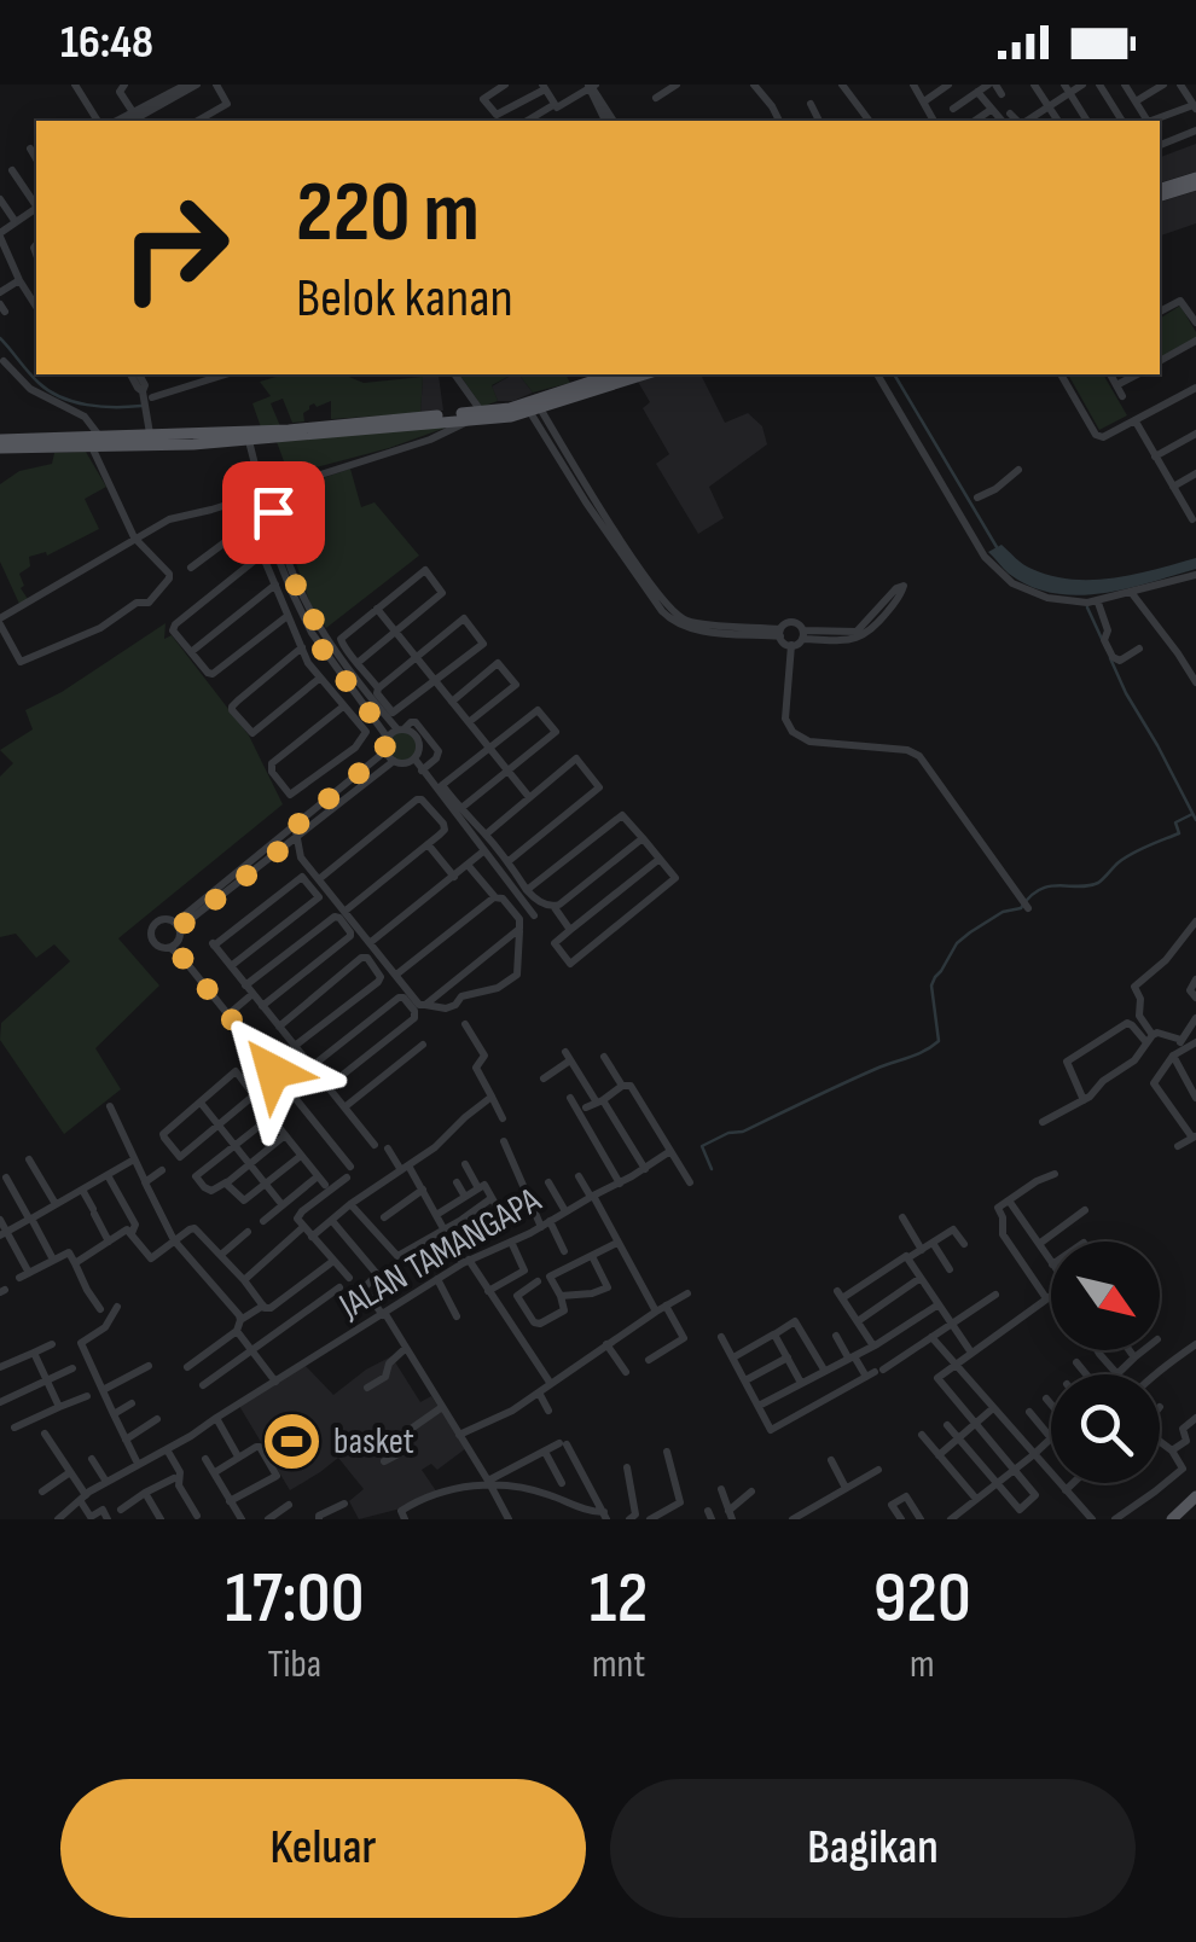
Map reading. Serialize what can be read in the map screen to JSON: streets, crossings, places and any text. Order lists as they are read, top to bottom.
{
  "streets": {
    "street": ["JALAN TAMANGAPA"]
  },
  "places": {
    "sports": ["basket"]
  },
  "north": "bottom right",
  "page": {
    "status": "16:48",
    "turn": ["220 m", "Belok kanan"],
    "eta": [
      "17:00",
      "Tiba",
      "12",
      "mnt",
      "920",
      "m"
    ],
    "buttons": ["Keluar", "Bagikan"]
  }
}
